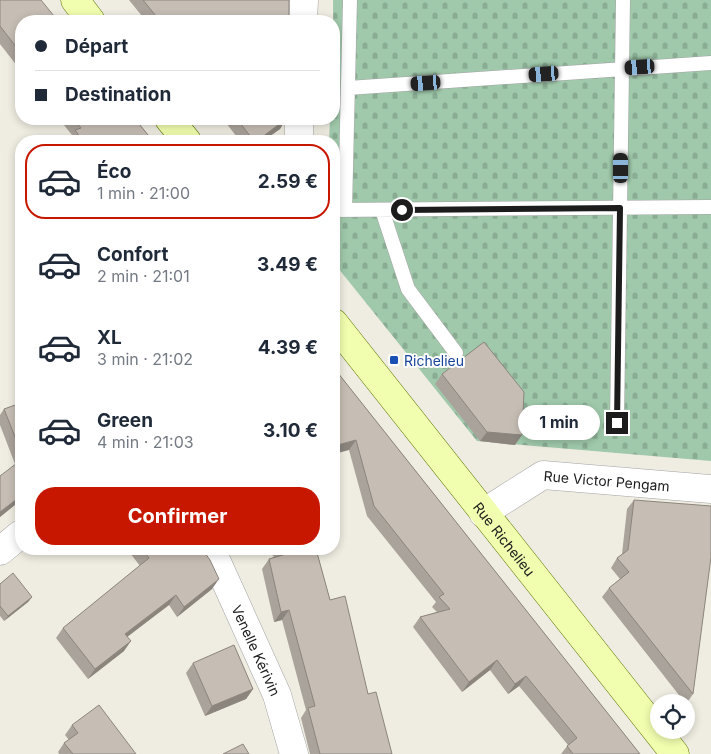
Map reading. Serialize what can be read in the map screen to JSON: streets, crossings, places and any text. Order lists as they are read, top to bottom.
{
  "streets": {
    "street": ["Rue Victor Pengam", "Rue Richelieu", "Venelle Kérivin"]
  },
  "crossings": [
    ["Rue Victor Pengam", "Rue Richelieu"]
  ],
  "places": {
    "transit": ["Richelieu"]
  },
  "page": {
    "banner": ["Départ", "Destination"],
    "list": [
      {
        "name": "Éco",
        "note": "1 min · 21:00",
        "value": "2.59 €"
      },
      {
        "name": "Confort",
        "note": "2 min · 21:01",
        "value": "3.49 €"
      },
      {
        "name": "XL",
        "note": "3 min · 21:02",
        "value": "4.39 €"
      },
      {
        "name": "Green",
        "note": "4 min · 21:03",
        "value": "3.10 €"
      }
    ],
    "bubble": "1 min",
    "buttons": "Confirmer"
  }
}
